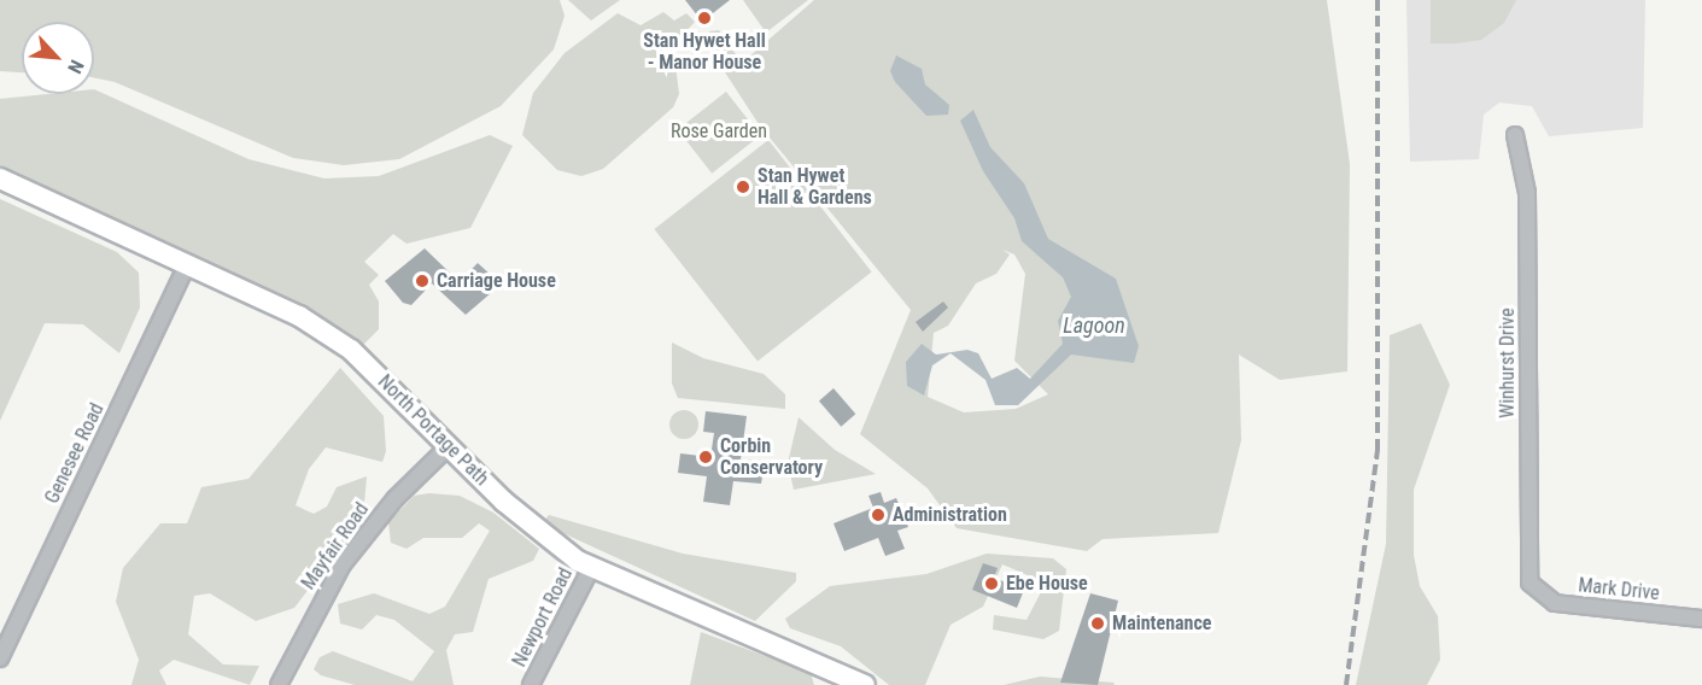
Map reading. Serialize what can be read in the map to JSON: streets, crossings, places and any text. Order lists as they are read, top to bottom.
{
  "streets": {
    "main road": ["North Portage Path"],
    "street": [
      "Winhurst Drive",
      "Genesee Road",
      "Mayfair Road",
      "Mark Drive",
      "Newport Road"
    ]
  },
  "crossings": [
    ["Winhurst Drive", "Mark Drive"],
    ["North Portage Path", "Genesee Road"],
    ["North Portage Path", "Mayfair Road"],
    ["North Portage Path", "Newport Road"]
  ],
  "water": ["Lagoon"],
  "parks": ["Rose Garden"],
  "places": [
    "Stan Hywet Hall - Manor House",
    "Stan Hywet Hall & Gardens",
    "Carriage House",
    "Corbin Conservatory",
    "Administration",
    "Ebe House",
    "Maintenance"
  ],
  "north": "bottom right"
}
